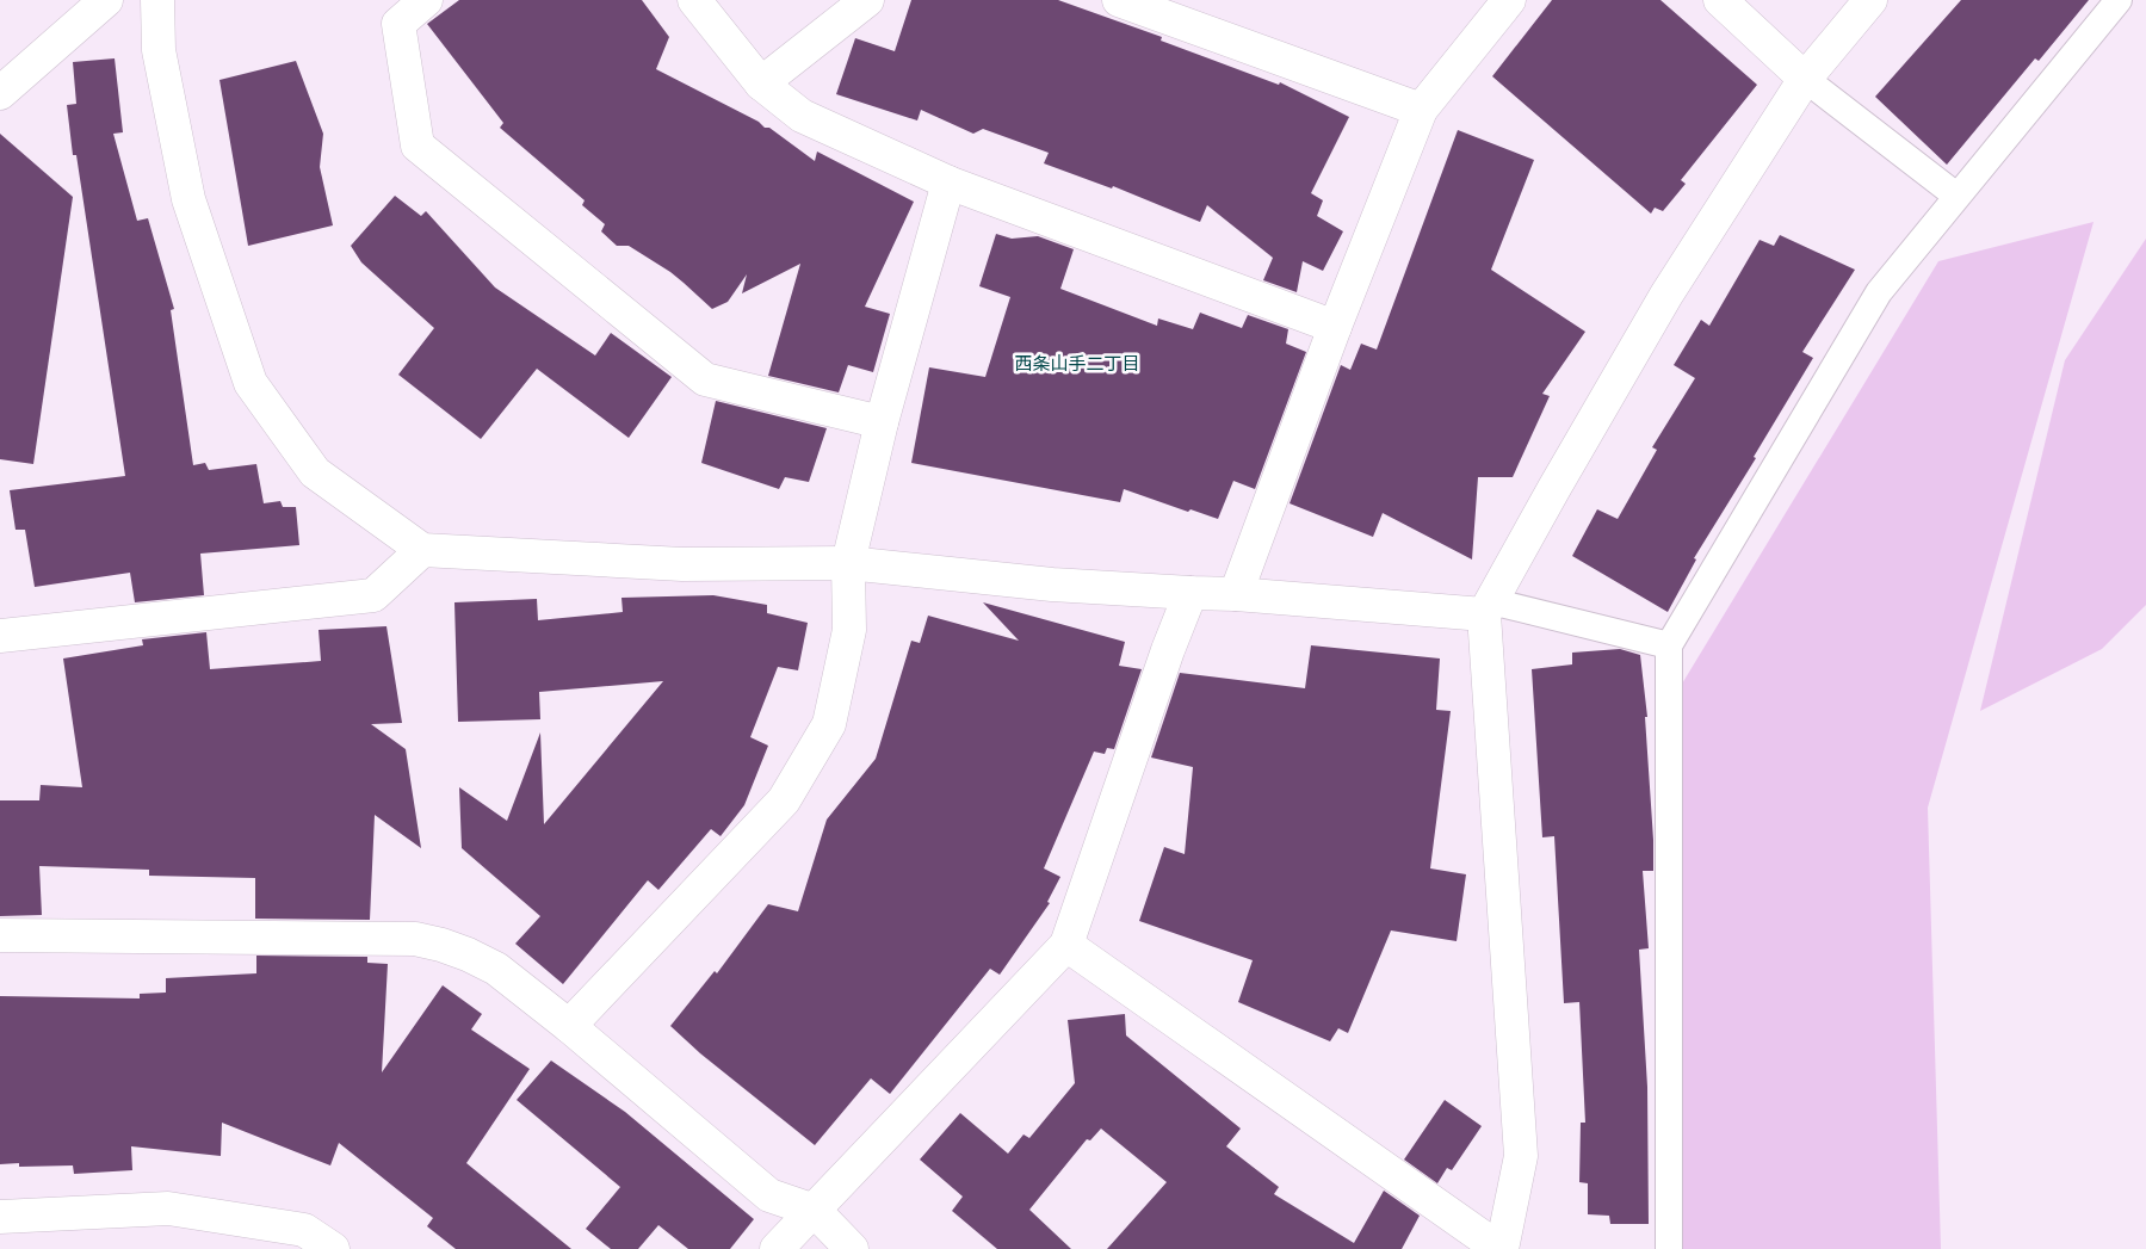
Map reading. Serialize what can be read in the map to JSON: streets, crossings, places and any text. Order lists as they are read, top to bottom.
{
  "districts": ["西条山手二丁目"]
}
